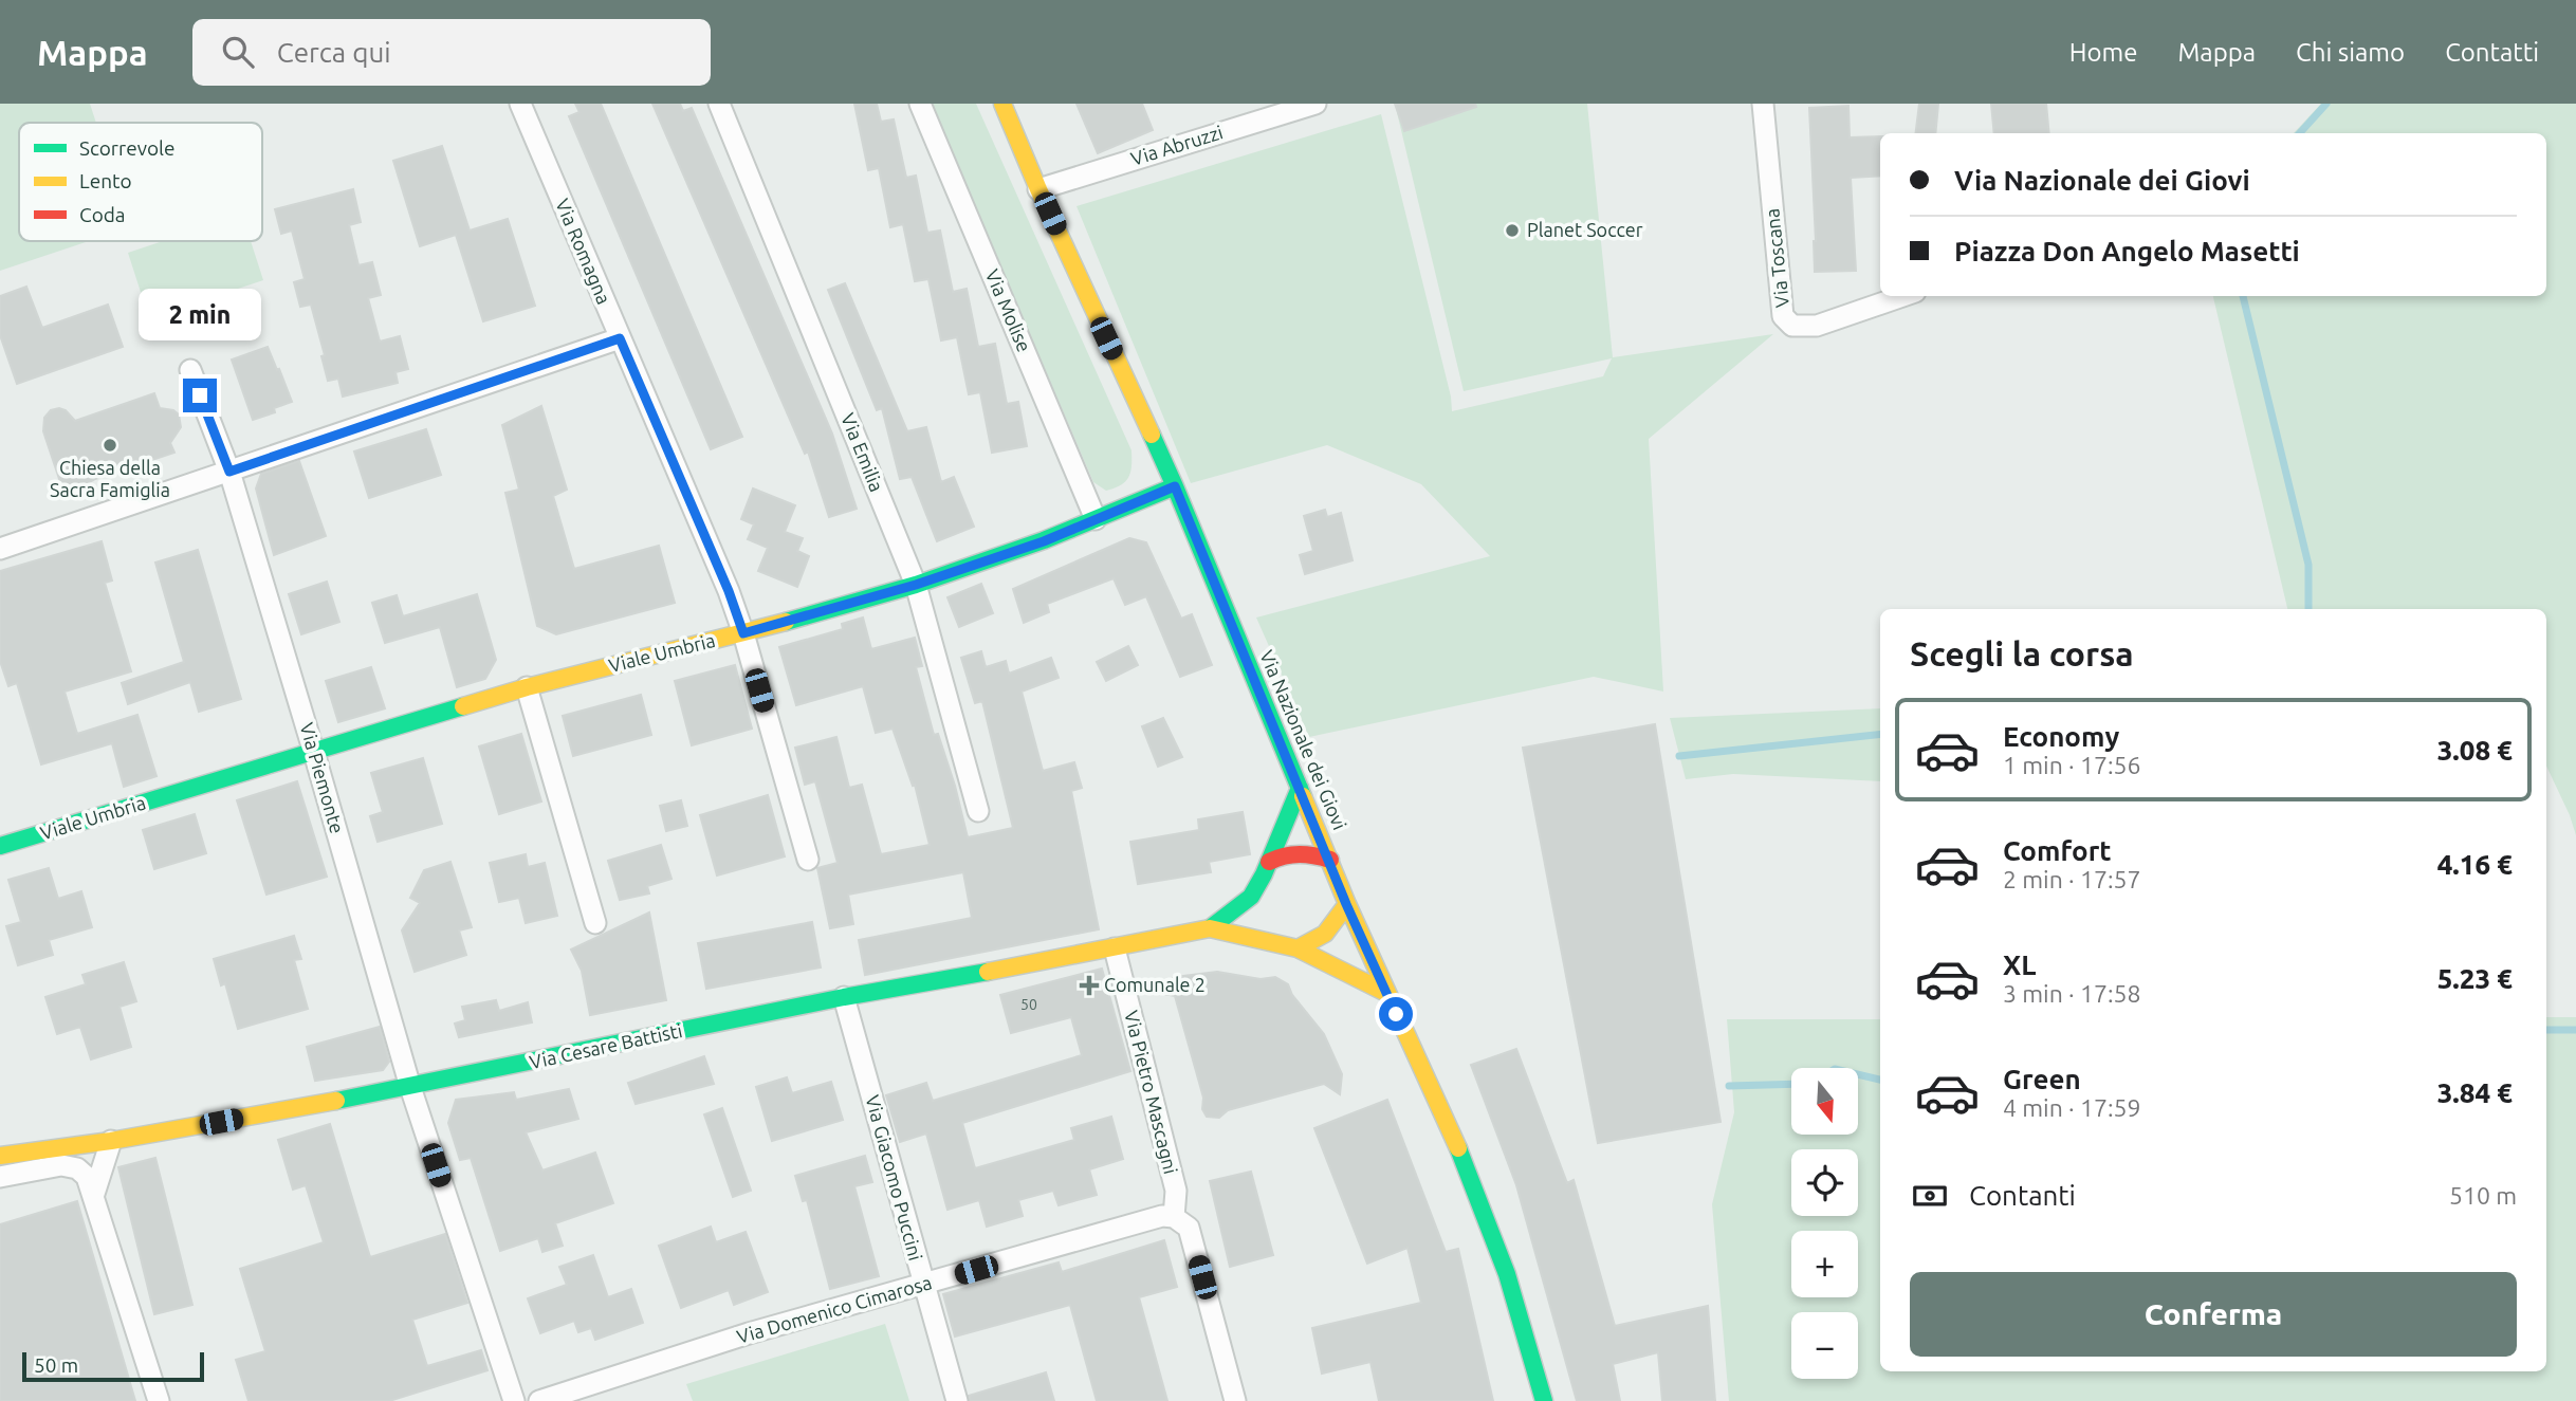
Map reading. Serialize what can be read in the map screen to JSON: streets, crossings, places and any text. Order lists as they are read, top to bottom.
{
  "streets": {
    "street": [
      "Via Abruzzi",
      "Via Romagna",
      "Via Toscana",
      "Via Molise",
      "Via Emilia",
      "Viale Umbria",
      "Via Nazionale dei Giovi",
      "Via Piemonte",
      "Via Cesare Battisti",
      "Via Pietro Mascagni",
      "Via Giacomo Puccini",
      "Via Domenico Cimarosa"
    ]
  },
  "crossings": [
    ["Via Abruzzi", "Via Nazionale dei Giovi"],
    ["Via Romagna", "Viale Umbria"],
    ["Via Molise", "Viale Umbria"],
    ["Via Emilia", "Viale Umbria"],
    ["Viale Umbria", "Via Nazionale dei Giovi"],
    ["Viale Umbria", "Via Piemonte"],
    ["Via Nazionale dei Giovi", "Via Cesare Battisti"],
    ["Via Piemonte", "Via Cesare Battisti"],
    ["Via Cesare Battisti", "Via Pietro Mascagni"],
    ["Via Cesare Battisti", "Via Giacomo Puccini"],
    ["Via Pietro Mascagni", "Via Domenico Cimarosa"],
    ["Via Giacomo Puccini", "Via Domenico Cimarosa"]
  ],
  "places": {
    "other": ["Planet Soccer", "Chiesa della Sacra Famiglia"],
    "health": ["Comunale 2"]
  },
  "house_numbers": ["50"],
  "legend": ["Scorrevole", "Lento", "Coda"],
  "scale_bar": "50 m",
  "north": "bottom",
  "page": {
    "header": "Mappa",
    "search": "Cerca qui",
    "nav": [
      "Home",
      "Mappa",
      "Chi siamo",
      "Contatti"
    ],
    "banner": ["Via Nazionale dei Giovi", "Piazza Don Angelo Masetti"],
    "bubble": "2 min",
    "heading": "Scegli la corsa",
    "list": [
      {
        "name": "Economy",
        "note": "1 min · 17:56",
        "value": "3.08 €"
      },
      {
        "name": "Comfort",
        "note": "2 min · 17:57",
        "value": "4.16 €"
      },
      {
        "name": "XL",
        "note": "3 min · 17:58",
        "value": "5.23 €"
      },
      {
        "name": "Green",
        "note": "4 min · 17:59",
        "value": "3.84 €"
      }
    ],
    "map_buttons": ["+", "−"],
    "pay": ["Contanti", "510 m"],
    "buttons": "Conferma",
    "scale": "50 m"
  }
}
